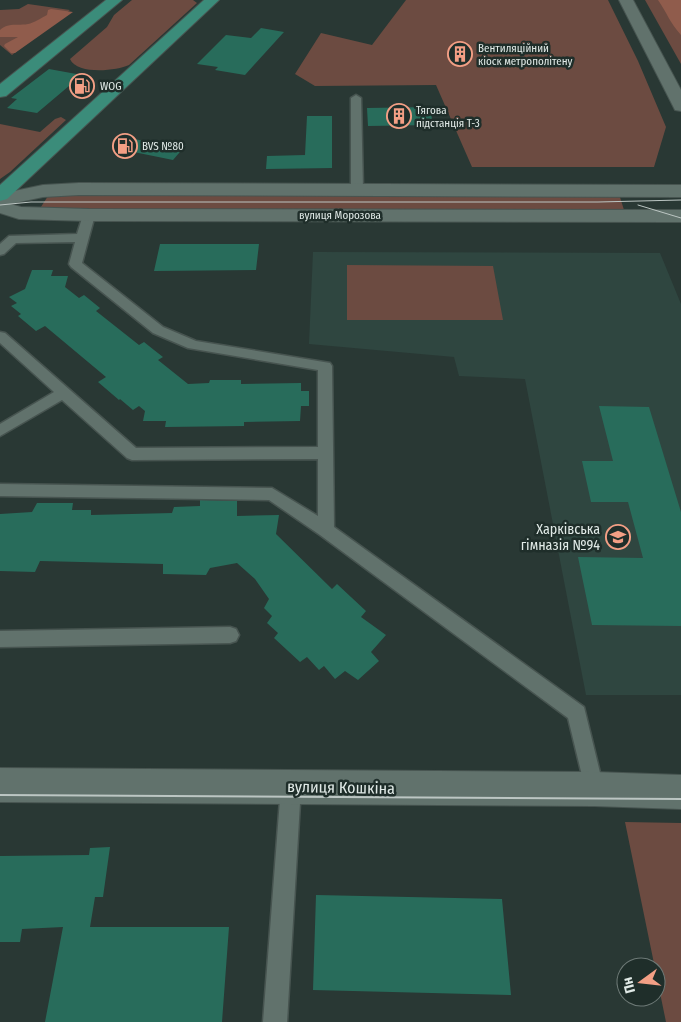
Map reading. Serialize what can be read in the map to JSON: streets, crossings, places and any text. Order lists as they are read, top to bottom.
{
  "streets": {
    "main road": ["вулиця Морозова", "вулиця Кошкіна"]
  },
  "places": {
    "building": ["Вентиляційний кіоск метрополітену", "Тягова підстанція Т-3"],
    "fuel station": ["WOG", "BVS №80"],
    "school or university": ["Харківська гімназія №94"]
  },
  "north": "left"
}
